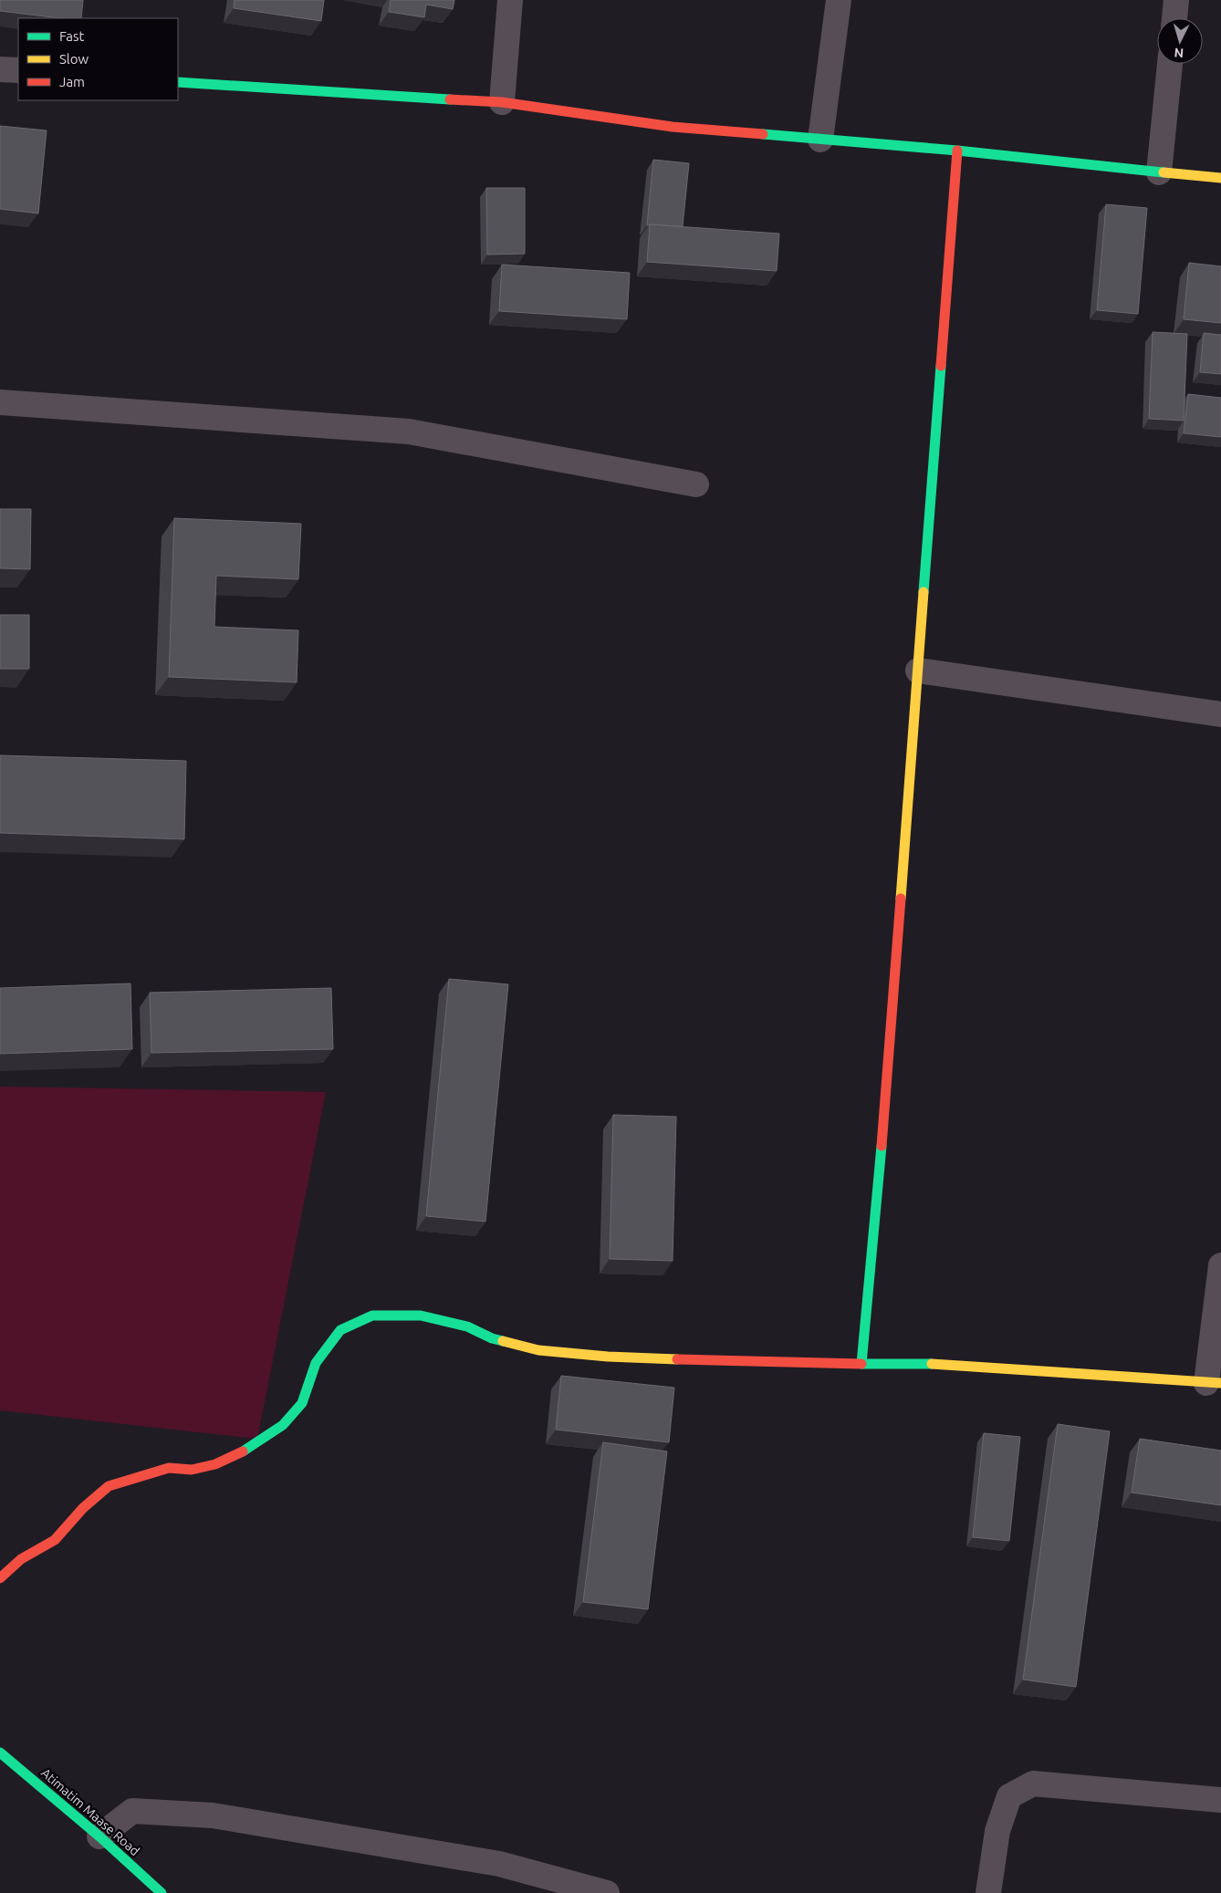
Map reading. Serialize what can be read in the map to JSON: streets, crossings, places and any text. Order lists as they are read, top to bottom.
{
  "streets": {
    "street": ["Atimatim Maase Road"]
  },
  "legend": ["Fast", "Slow", "Jam"],
  "north": "bottom"
}
